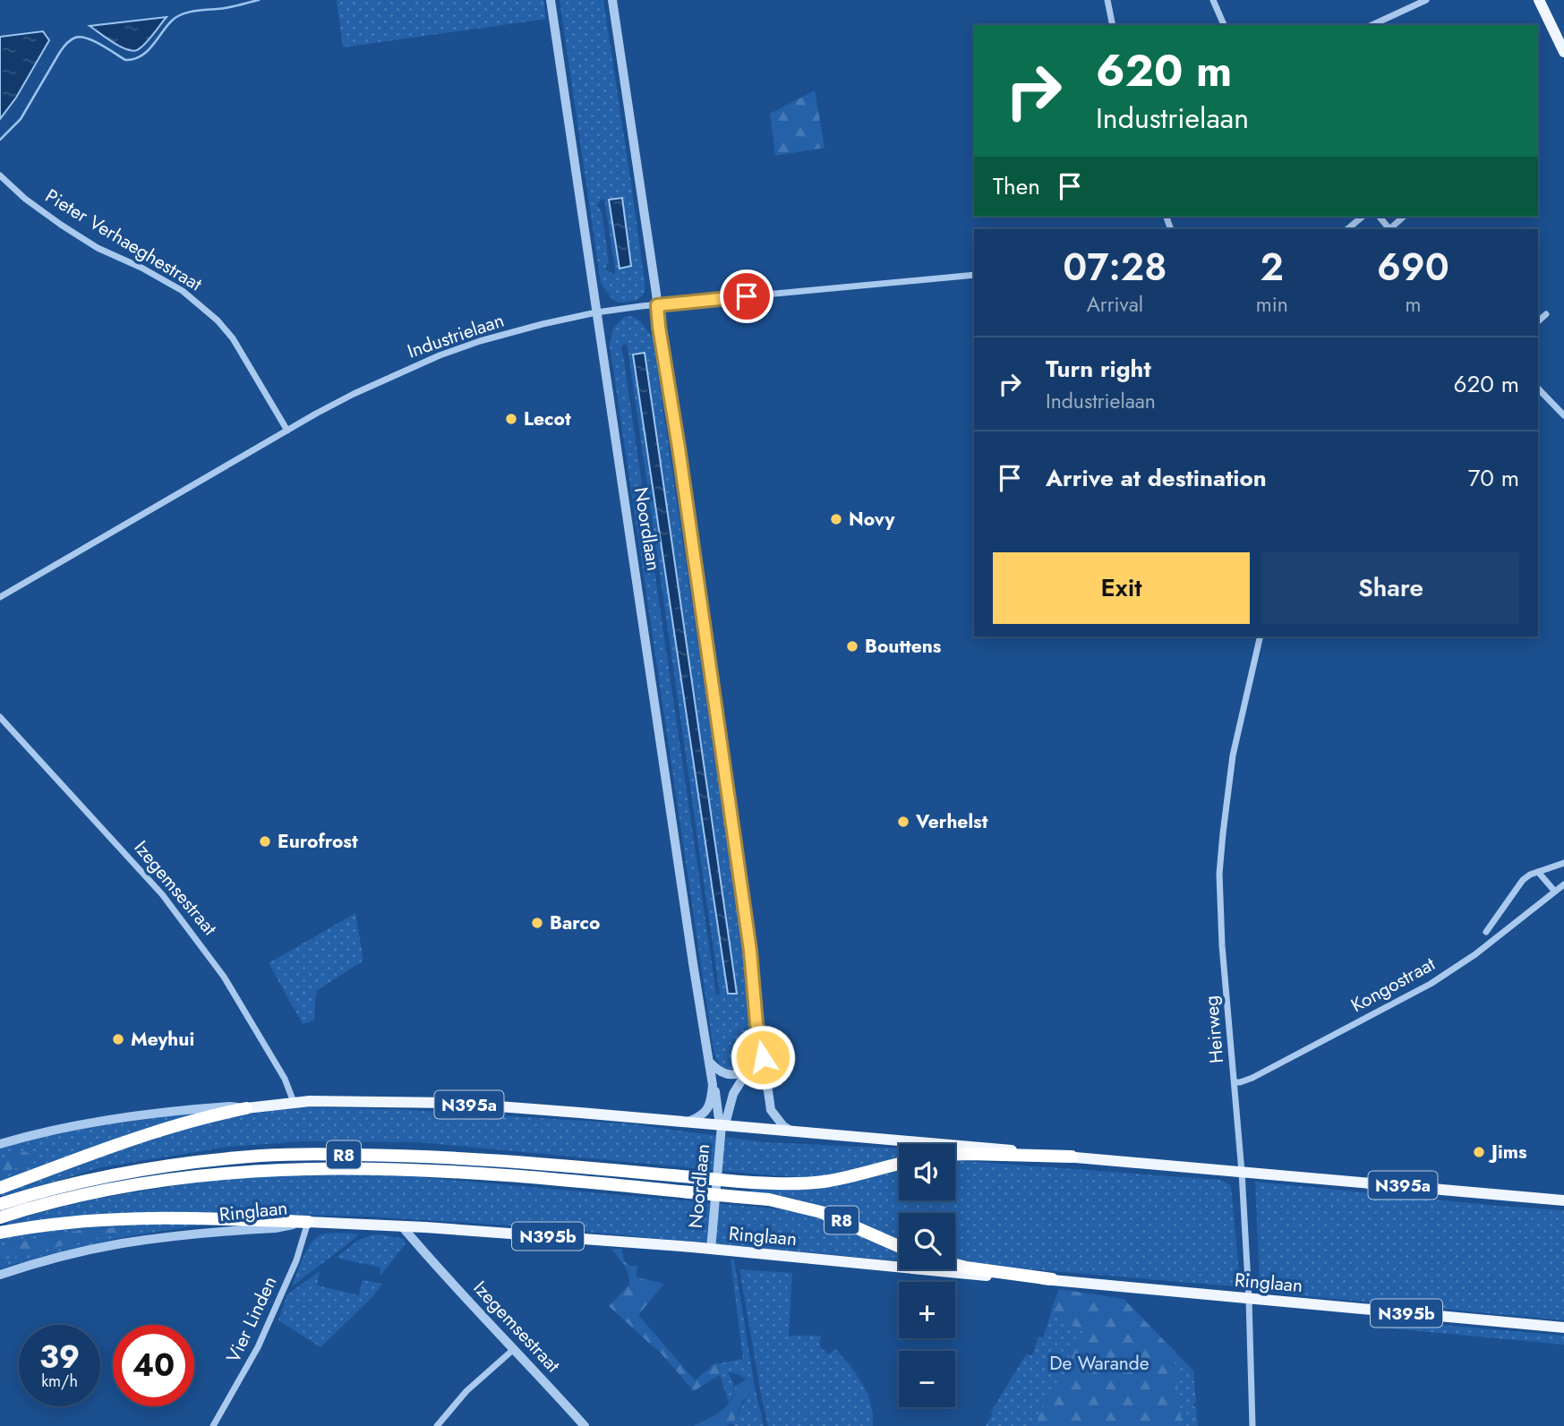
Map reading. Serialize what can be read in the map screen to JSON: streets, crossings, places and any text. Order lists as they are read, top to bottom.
{
  "streets": {
    "highway": ["R8"],
    "main road": ["N395a", "Ringlaan", "N395b"],
    "street": [
      "Pieter Verhaeghestraat",
      "Industrielaan",
      "Noordlaan",
      "Izegemsestraat",
      "Kongostraat",
      "Heirweg",
      "Vier Linden"
    ]
  },
  "crossings": [
    ["Pieter Verhaeghestraat", "Industrielaan"],
    ["Industrielaan", "Noordlaan"],
    ["Noordlaan", "N395a"],
    ["Noordlaan", "Ringlaan"],
    ["Izegemsestraat", "N395a"],
    ["Izegemsestraat", "Ringlaan"],
    ["Kongostraat", "Heirweg"],
    ["Heirweg", "N395a"],
    ["Heirweg", "Ringlaan"],
    ["Ringlaan", "Vier Linden"]
  ],
  "parks": ["De Warande"],
  "places": [
    "Lecot",
    "Novy",
    "Bouttens",
    "Verhelst",
    "Eurofrost",
    "Barco",
    "Meyhui",
    "Jims"
  ],
  "page": {
    "turn": ["620 m", "Industrielaan"],
    "then": "Then",
    "eta": [
      "07:28",
      "Arrival",
      "2",
      "min",
      "690",
      "m"
    ],
    "list": [
      {
        "name": "Turn right",
        "note": "Industrielaan",
        "value": "620 m"
      },
      {
        "name": "Arrive at destination",
        "value": "70 m"
      }
    ],
    "buttons": ["Exit", "Share"],
    "map_buttons": ["+", "−"],
    "speed": "39 km/h",
    "limit": "40"
  }
}
